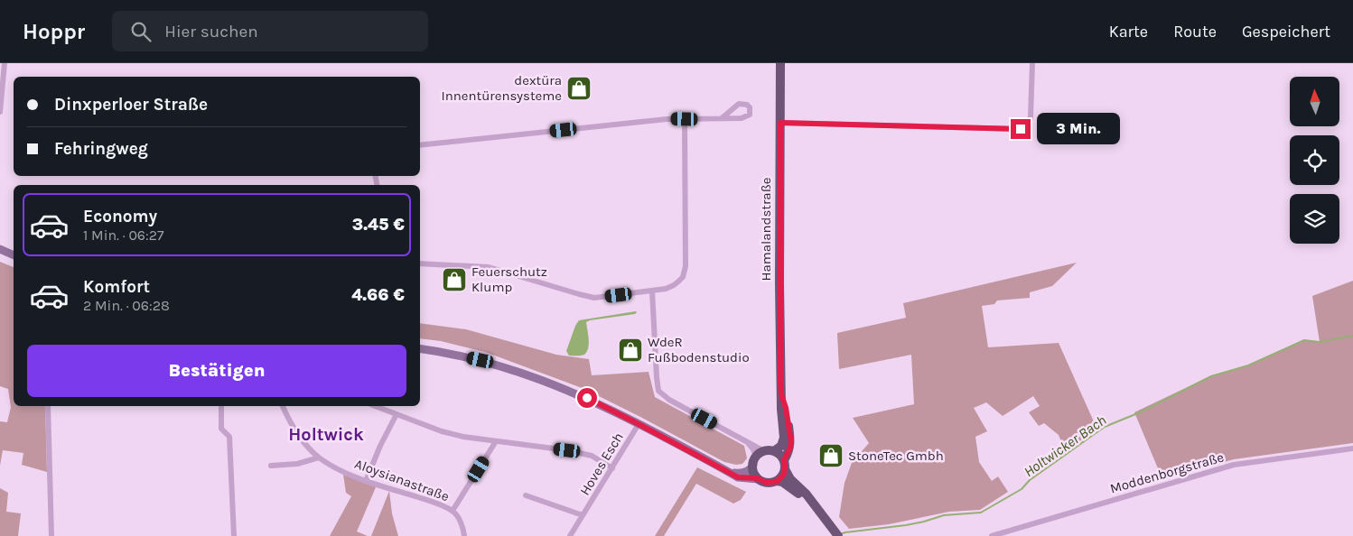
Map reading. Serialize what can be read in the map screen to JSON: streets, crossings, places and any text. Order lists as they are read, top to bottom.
{
  "streets": {
    "main road": ["Hamalandstraße"],
    "street": ["Hoves Esch", "Moddenborgstraße", "Aloysianastraße"]
  },
  "districts": ["Holtwick"],
  "water": ["Holtwicker Bach"],
  "places": {
    "shop": [
      "dextüra Innentürensysteme",
      "Feuerschutz Klump",
      "WdeR Fußbodenstudio",
      "StoneTec Gmbh"
    ]
  },
  "north": "top",
  "page": {
    "header": "Hoppr",
    "search": "Hier suchen",
    "nav": ["Karte", "Route", "Gespeichert"],
    "banner": ["Dinxperloer Straße", "Fehringweg"],
    "bubble": "3 Min.",
    "list": [
      {
        "name": "Economy",
        "note": "1 Min. · 06:27",
        "value": "3.45 €"
      },
      {
        "name": "Komfort",
        "note": "2 Min. · 06:28",
        "value": "4.66 €"
      }
    ],
    "buttons": "Bestätigen"
  }
}
